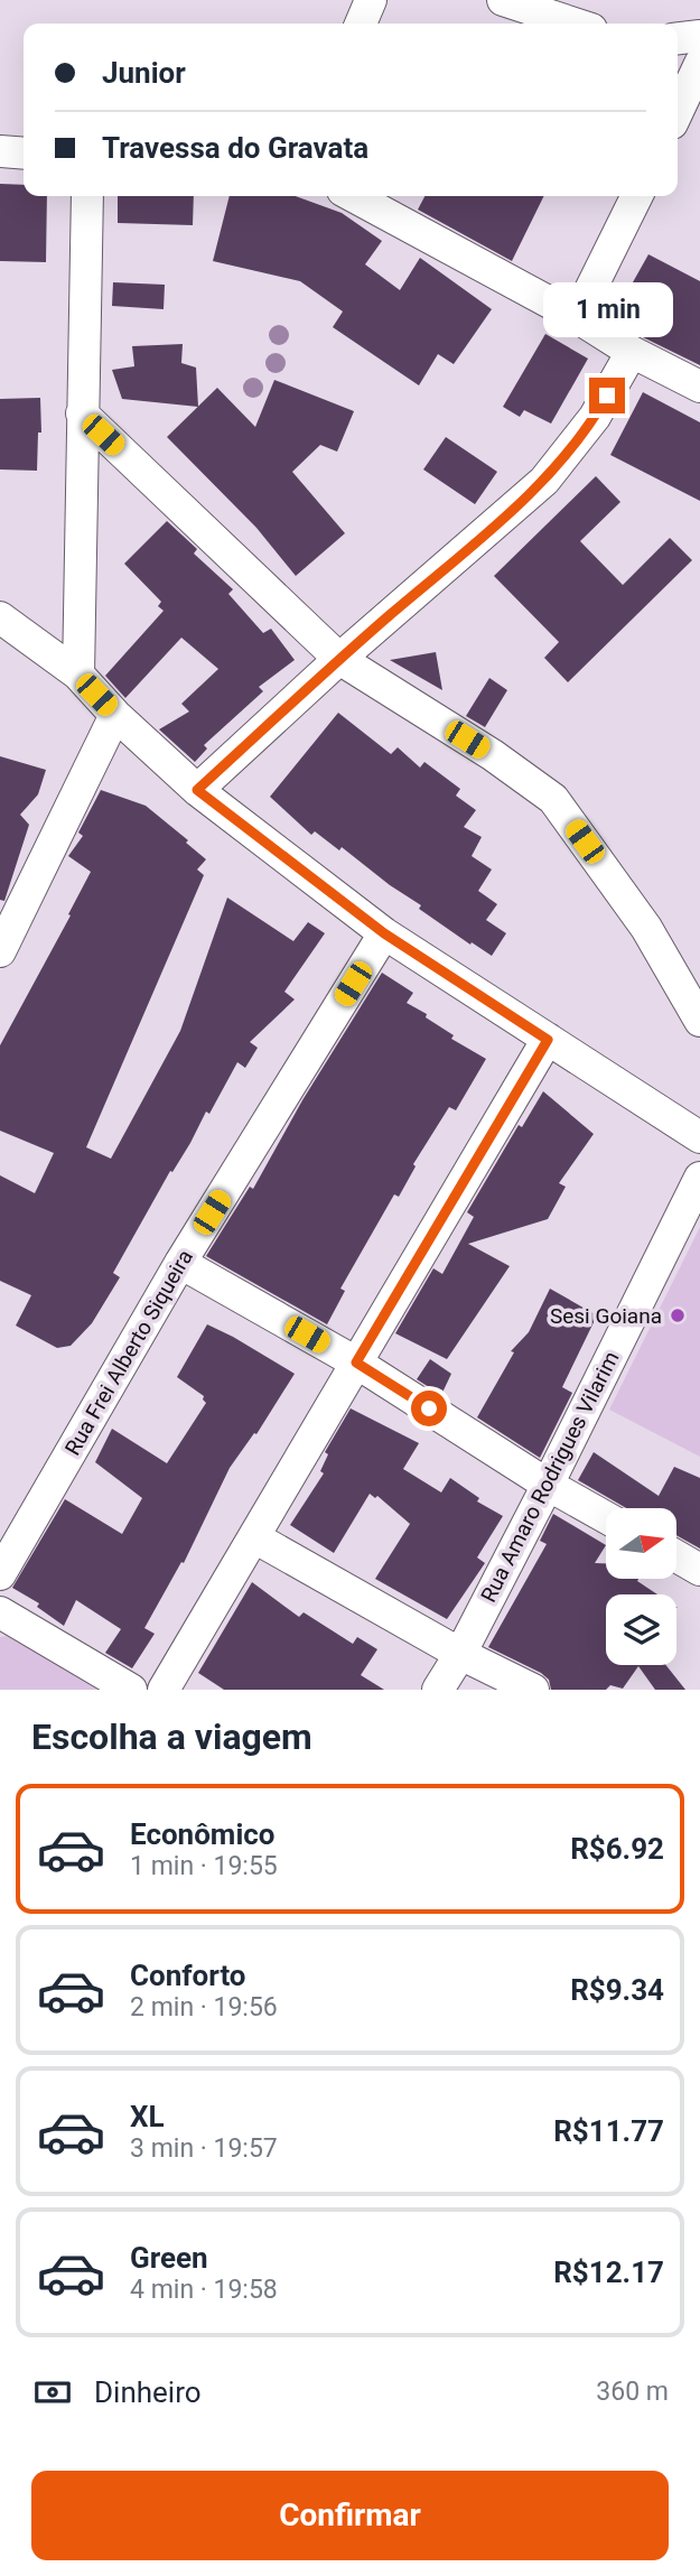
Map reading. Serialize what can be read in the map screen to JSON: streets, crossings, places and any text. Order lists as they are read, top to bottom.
{
  "streets": {
    "street": ["Rua Frei Alberto Siqueira", "Rua Amaro Rodrigues Vilarim"]
  },
  "places": ["Sesi Goiana"],
  "north": "right",
  "page": {
    "banner": ["Junior", "Travessa do Gravata"],
    "bubble": "1 min",
    "heading": "Escolha a viagem",
    "list": [
      {
        "name": "Econômico",
        "note": "1 min · 19:55",
        "value": "R$6.92"
      },
      {
        "name": "Conforto",
        "note": "2 min · 19:56",
        "value": "R$9.34"
      },
      {
        "name": "XL",
        "note": "3 min · 19:57",
        "value": "R$11.77"
      },
      {
        "name": "Green",
        "note": "4 min · 19:58",
        "value": "R$12.17"
      }
    ],
    "pay": ["Dinheiro", "360 m"],
    "buttons": "Confirmar"
  }
}
